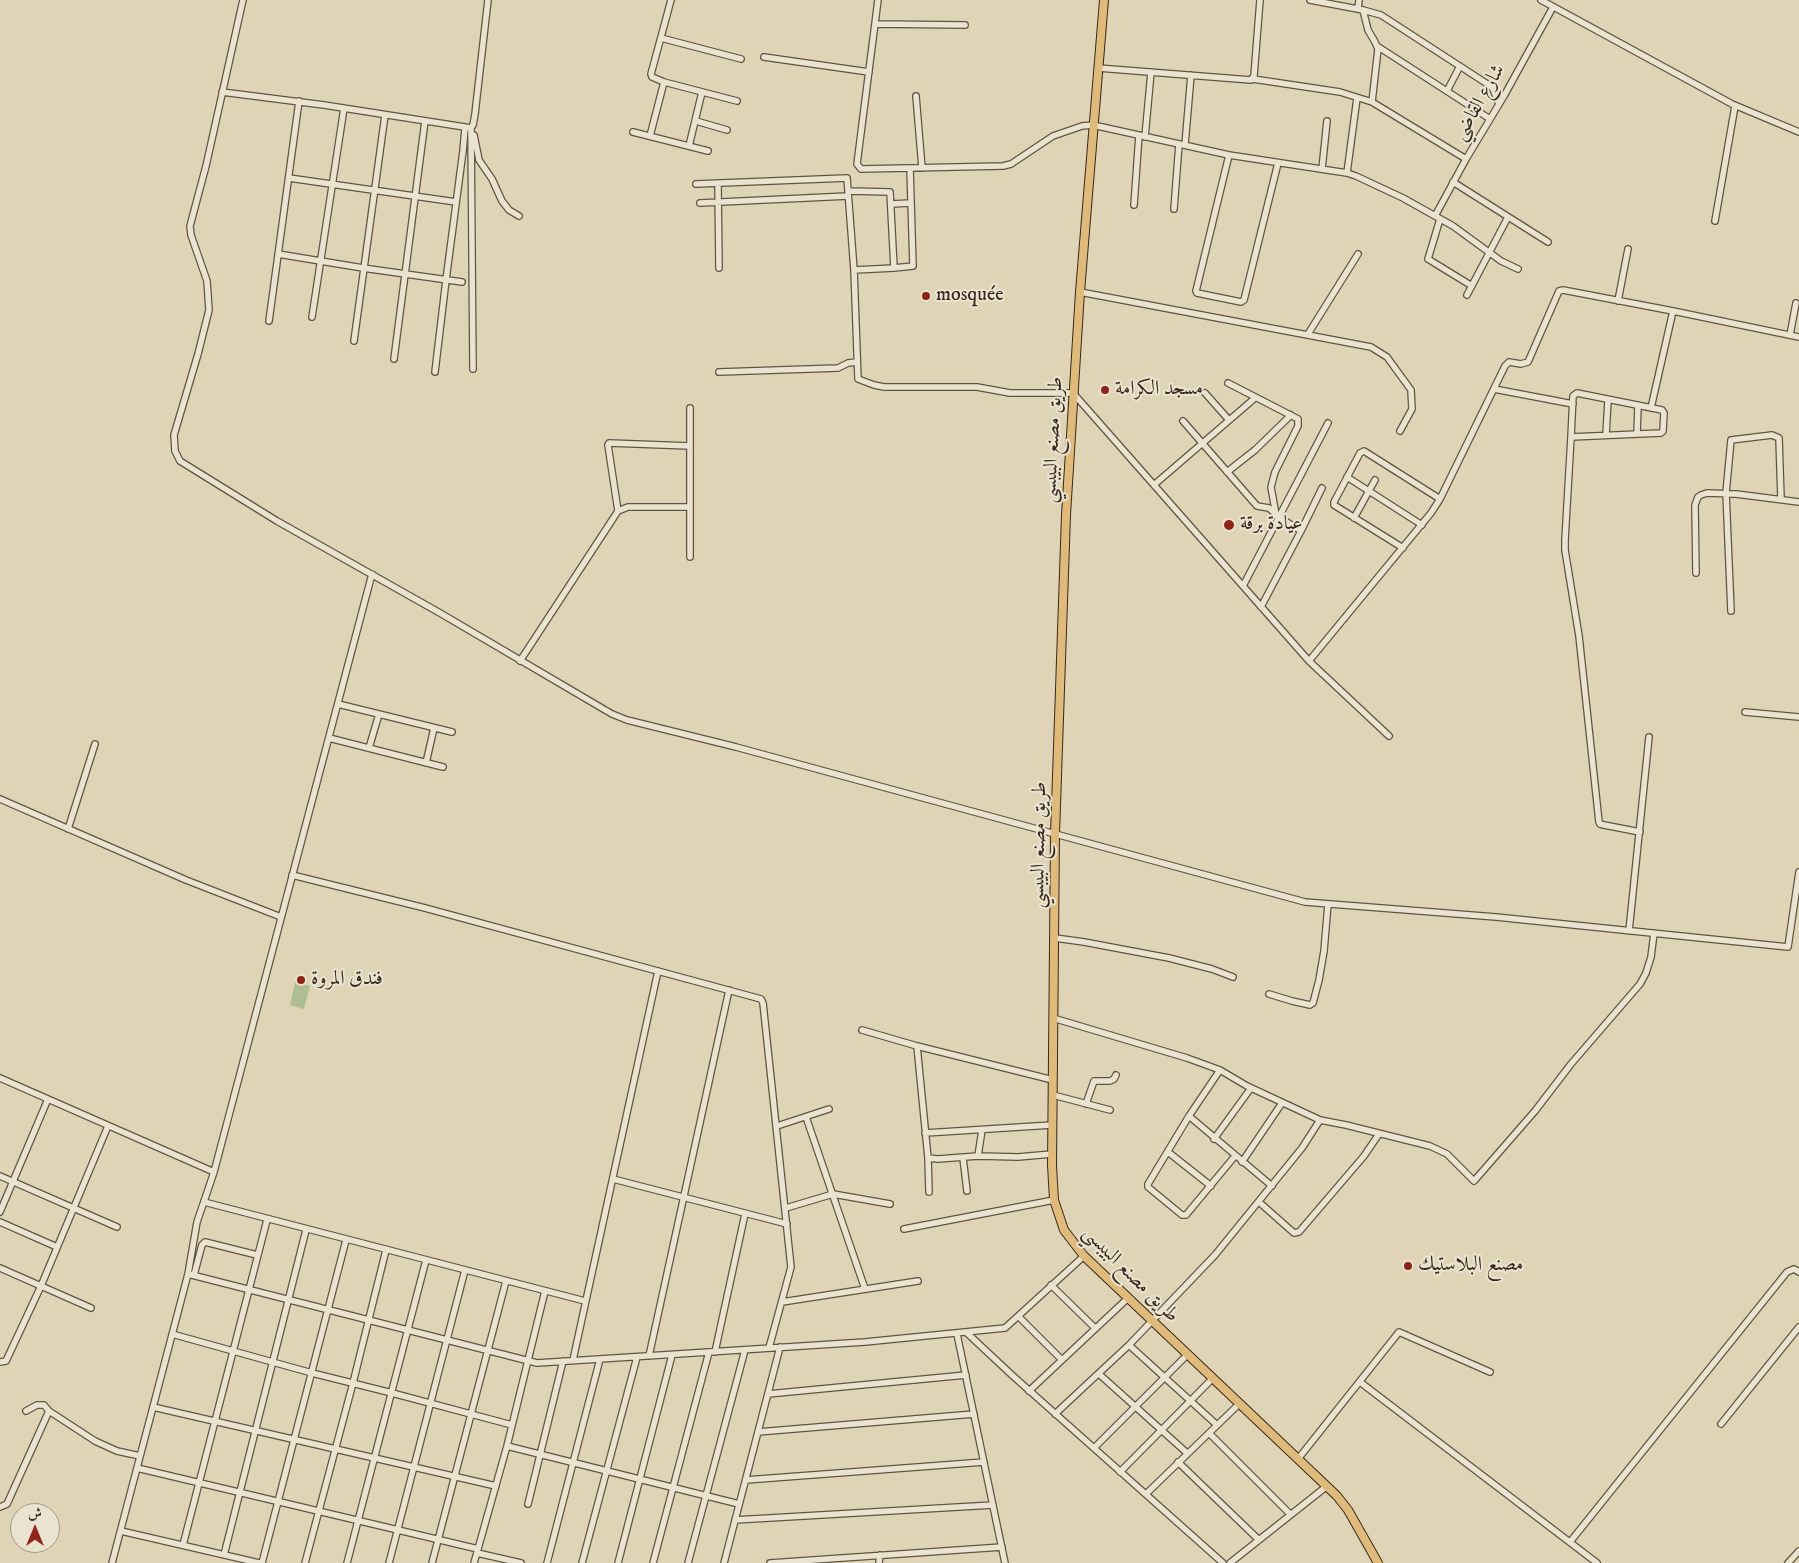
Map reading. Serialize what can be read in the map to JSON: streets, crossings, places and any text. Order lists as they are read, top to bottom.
{
  "streets": {
    "main road": ["طريق مصنع البيبسي"],
    "street": ["شارع القاضي"]
  },
  "places": [
    "mosquée",
    "مسجد الكرامة",
    "عيادة برقة",
    "فندق المروة",
    "مصنع البلاستيك"
  ],
  "north": "top"
}
